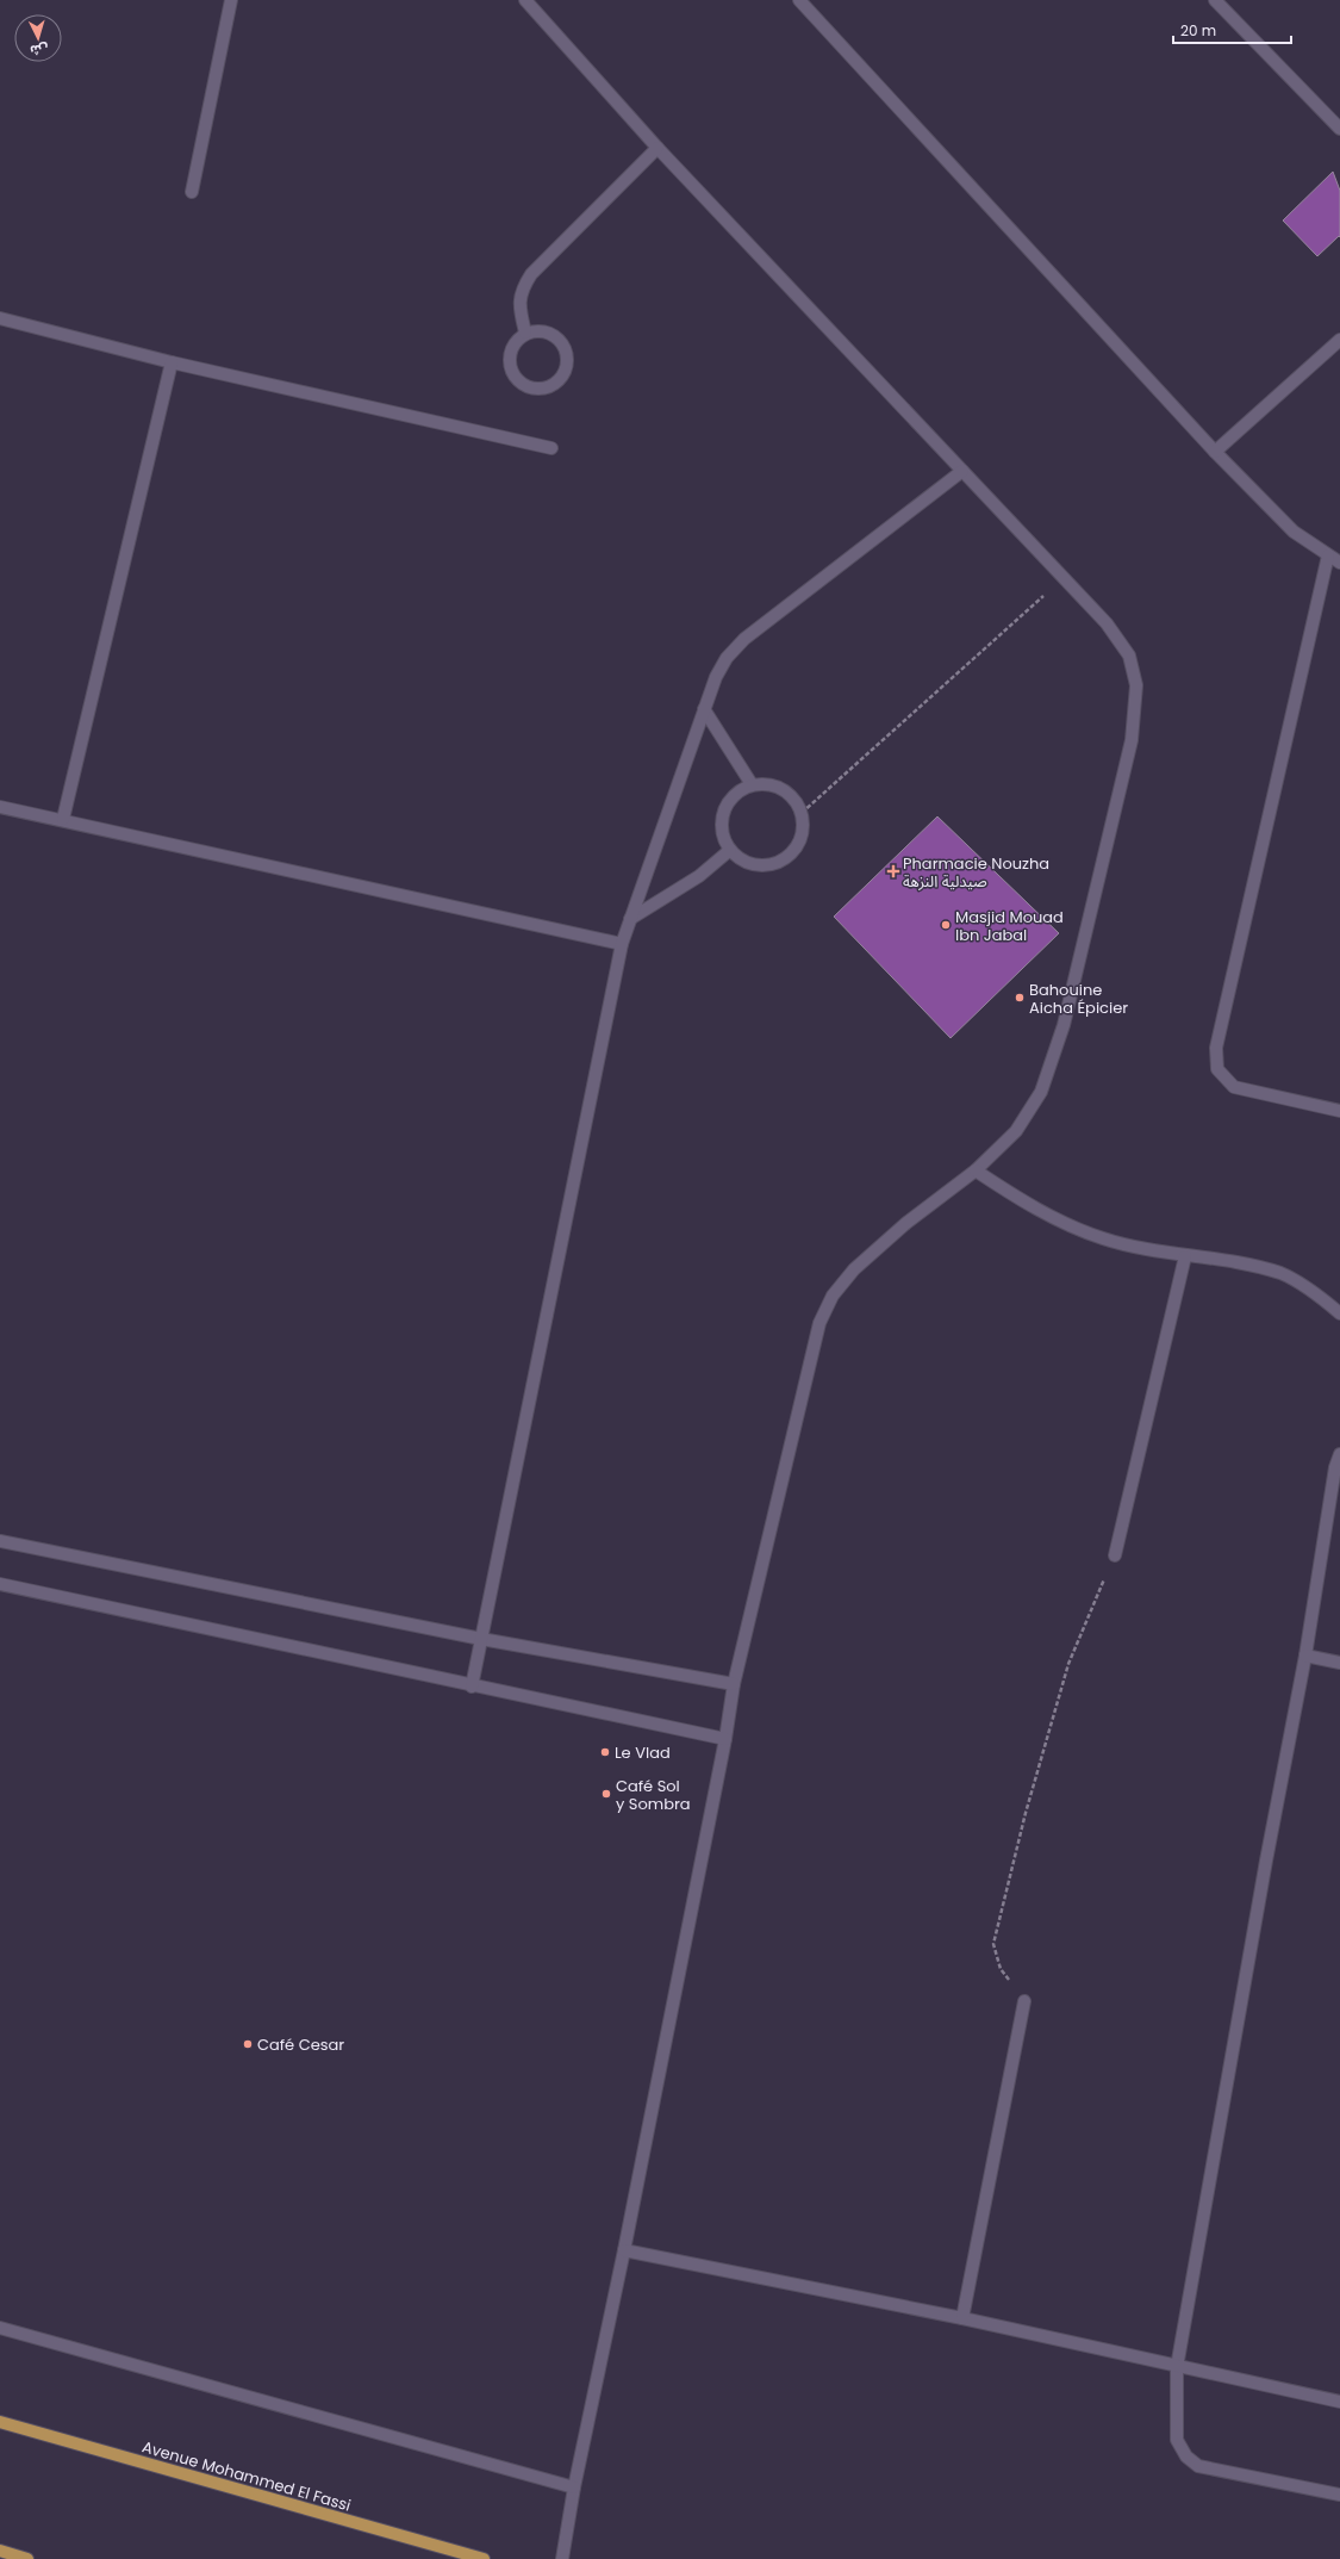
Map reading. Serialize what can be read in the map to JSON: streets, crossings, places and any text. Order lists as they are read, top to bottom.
{
  "streets": {
    "main road": ["Avenue Mohammed El Fassi"]
  },
  "places": {
    "health": ["Pharmacie Nouzha صيدلية النزهة"],
    "other": [
      "Masjid Mouad Ibn Jabal",
      "Bahouine Aicha Épicier",
      "Le Vlad",
      "Café Sol y Sombra",
      "Café Cesar"
    ]
  },
  "scale_bar": "20 m",
  "north": "bottom"
}
